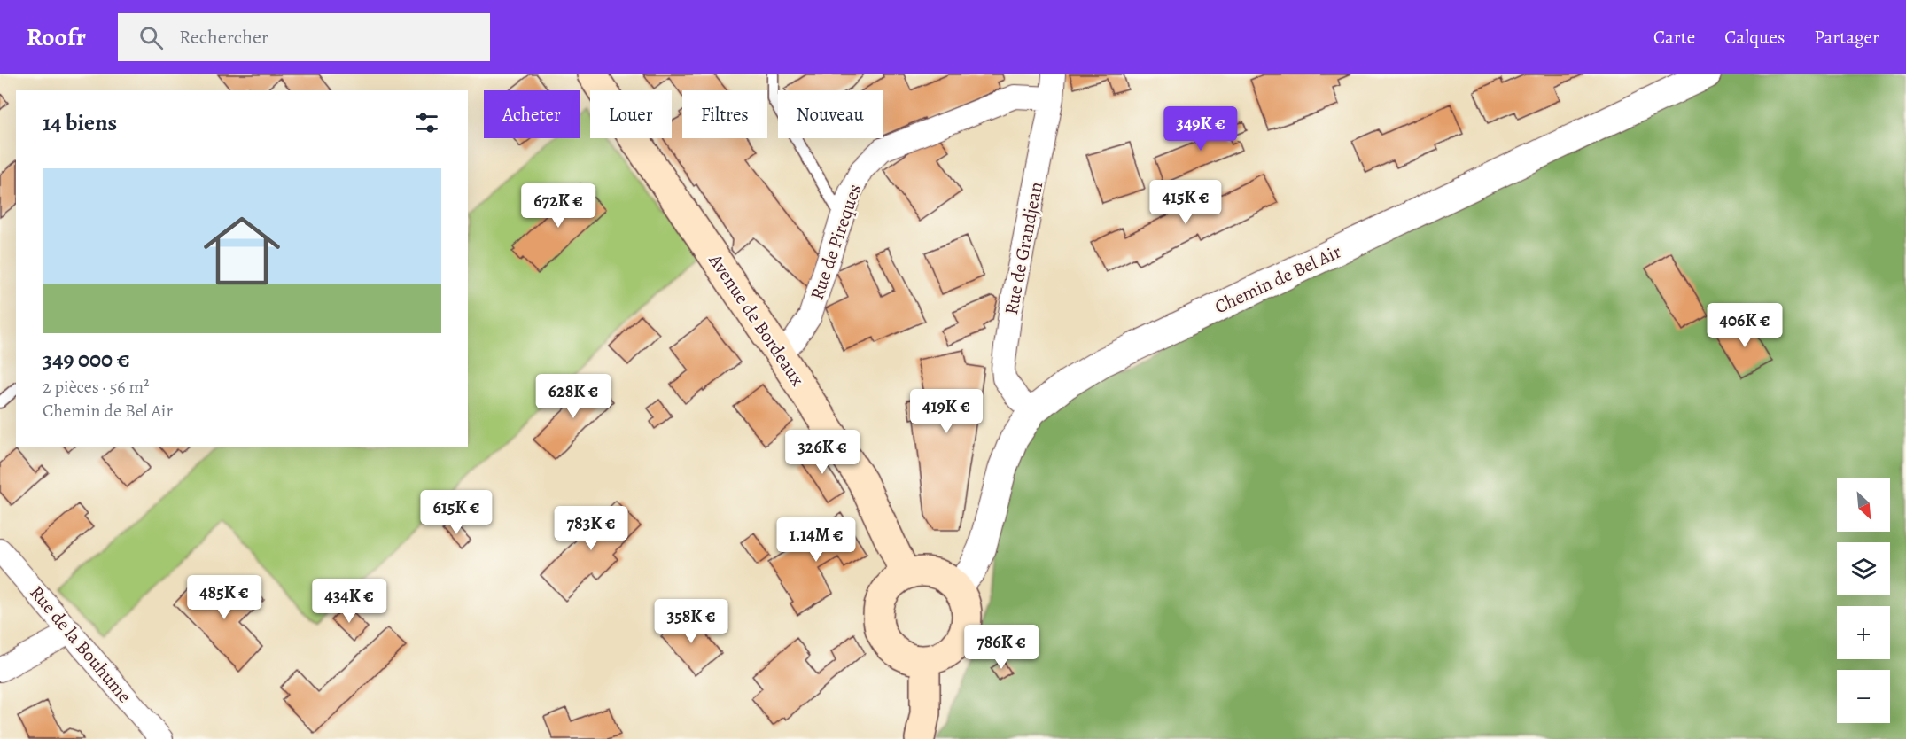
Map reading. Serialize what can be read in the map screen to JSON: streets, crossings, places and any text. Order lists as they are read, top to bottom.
{
  "streets": {
    "main road": ["Avenue de Bordeaux"],
    "street": [
      "Rue de Pireques",
      "Rue de Grandjean",
      "Chemin de Bel Air",
      "Rue de la Bouhume"
    ]
  },
  "crossings": [
    ["Rue de Pireques", "Rue de Grandjean"],
    ["Rue de Pireques", "Avenue de Bordeaux"],
    ["Rue de Grandjean", "Chemin de Bel Air"],
    ["Chemin de Bel Air", "Avenue de Bordeaux"]
  ],
  "north": "bottom right",
  "page": {
    "header": "Roofr",
    "search": "Rechercher",
    "nav": ["Carte", "Calques", "Partager"],
    "chip": [
      "Acheter",
      "Louer",
      "Filtres",
      "Nouveau"
    ],
    "heading": "14 biens",
    "price": [
      "349K €",
      "415K €",
      "672K €",
      "406K €",
      "628K €",
      "419K €",
      "326K €",
      "615K €",
      "783K €",
      "1.14M €",
      "485K €",
      "434K €",
      "358K €",
      "786K €"
    ],
    "list": [
      {
        "name": "349 000 €",
        "note": "2 pièces · 56 m² · Chemin de Bel Air"
      }
    ],
    "map_buttons": ["+", "−"]
  }
}
